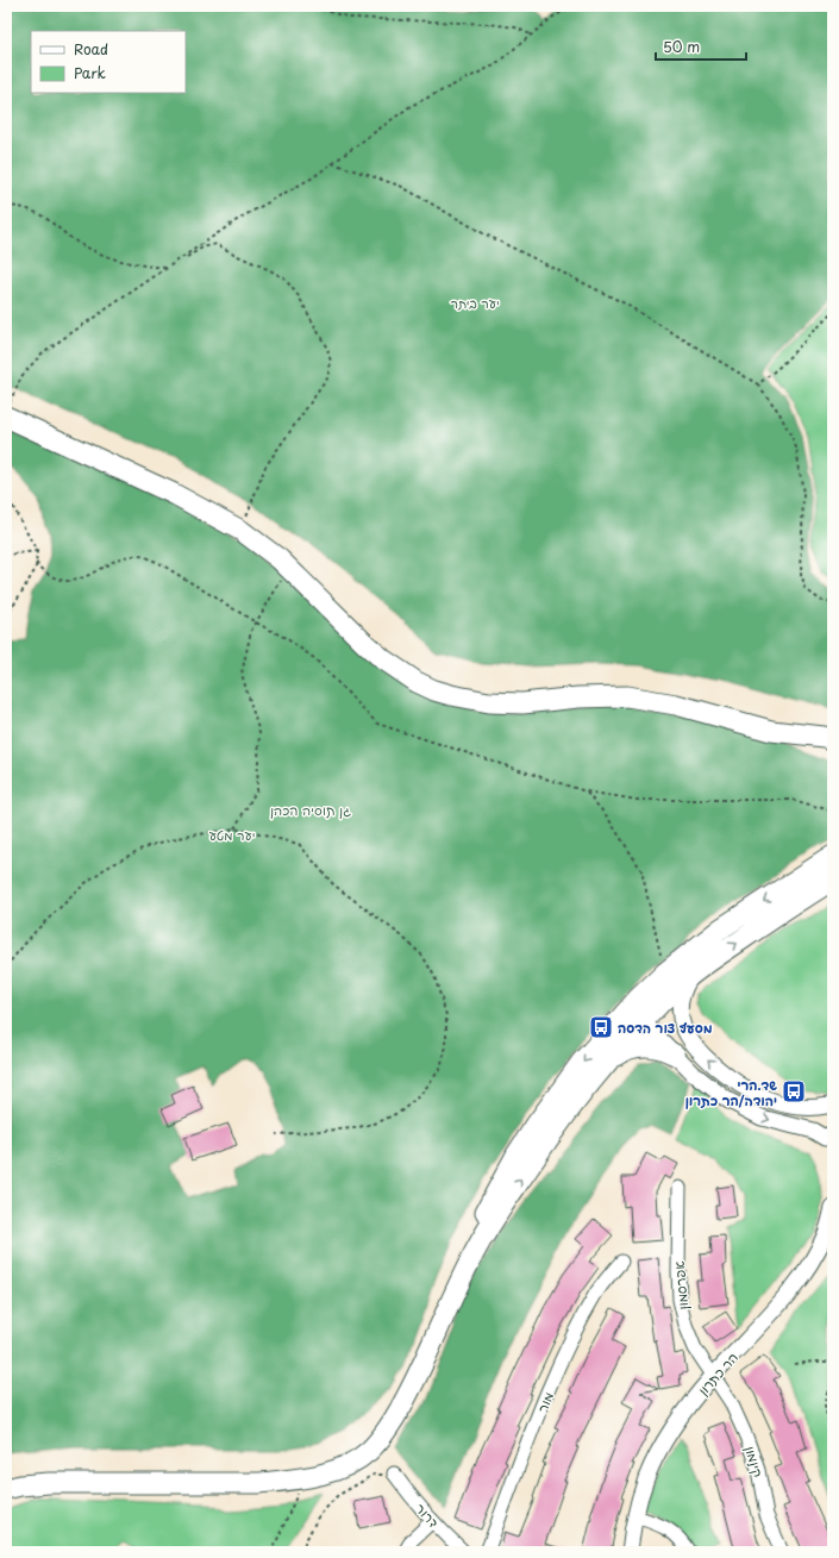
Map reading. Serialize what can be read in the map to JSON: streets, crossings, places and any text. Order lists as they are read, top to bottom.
{
  "streets": {
    "street": [
      "אפרסמון",
      "הר כתרון",
      "מור",
      "קינמון",
      "דרור"
    ]
  },
  "crossings": [
    ["אפרסמון", "הר כתרון"],
    ["אפרסמון", "קינמון"],
    ["הר כתרון", "קינמון"]
  ],
  "parks": ["יער ביתר", "גן תוסיה הכהן", "יער מטע"],
  "places": {
    "bus stop": ["מסעף צור הדסה", "שד.הרי יהודה/הר כתרון"]
  },
  "legend": ["Road", "Park"],
  "scale_bar": "50 m"
}
